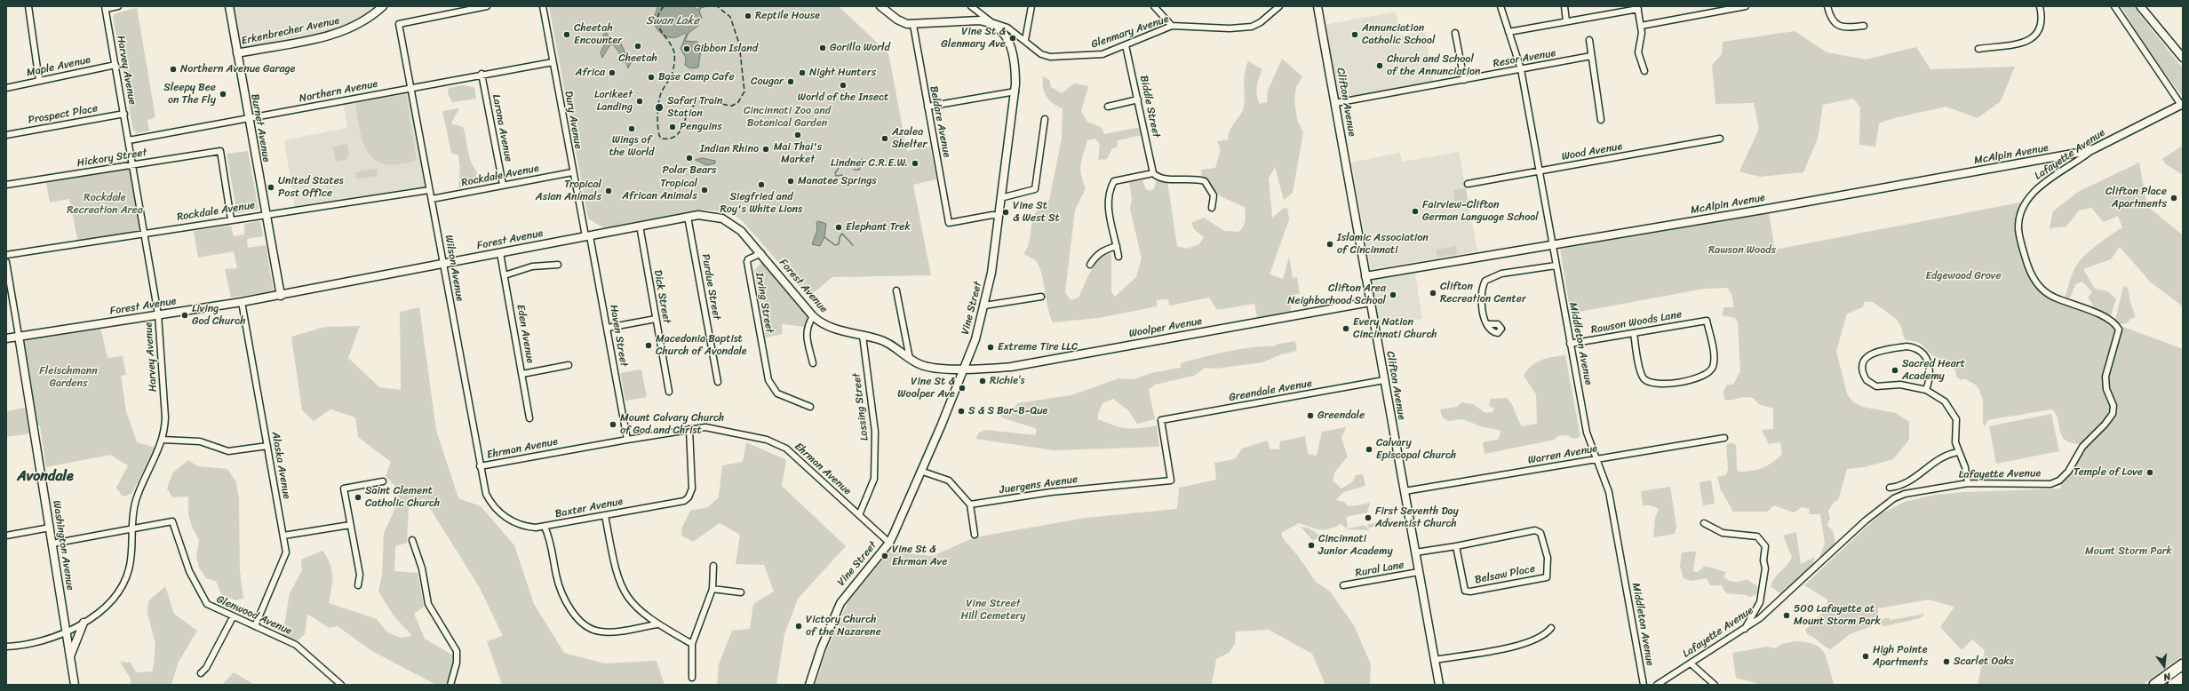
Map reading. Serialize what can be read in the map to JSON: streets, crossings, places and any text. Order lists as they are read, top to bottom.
{
  "streets": {
    "street": [
      "Erkenbrecher Avenue",
      "Glenmary Avenue",
      "Resor Avenue",
      "Maple Avenue",
      "Harvey Avenue",
      "Northern Avenue",
      "Clifton Avenue",
      "Biddle Street",
      "Prospect Place",
      "Dury Avenue",
      "Beldare Avenue",
      "Burnet Avenue",
      "Larona Avenue",
      "Wood Avenue",
      "McAlpin Avenue",
      "Lafayette Avenue",
      "Hickory Street",
      "Rockdale Avenue",
      "Forest Avenue",
      "Wilson Avenue",
      "Purdue Street",
      "Dick Street",
      "Irving Street",
      "Vine Street",
      "Rawson Woods Lane",
      "Woolper Avenue",
      "Eden Avenue",
      "Haven Street",
      "Middleton Avenue",
      "Greendale Avenue",
      "Lossing Street",
      "Ehrman Avenue",
      "Warren Avenue",
      "Alaska Avenue",
      "Juergens Avenue",
      "Baxter Avenue",
      "Washington Avenue",
      "Rural Lane",
      "Belsaw Place",
      "Glenwood Avenue"
    ]
  },
  "crossings": [
    ["Erkenbrecher Avenue", "Burnet Avenue"],
    ["Glenmary Avenue", "Biddle Street"],
    ["Glenmary Avenue", "Vine Street"],
    ["Resor Avenue", "Clifton Avenue"],
    ["Resor Avenue", "Middleton Avenue"],
    ["Maple Avenue", "Harvey Avenue"],
    ["Harvey Avenue", "Northern Avenue"],
    ["Harvey Avenue", "Prospect Place"],
    ["Harvey Avenue", "Hickory Street"],
    ["Harvey Avenue", "Rockdale Avenue"],
    ["Harvey Avenue", "Forest Avenue"],
    ["Harvey Avenue", "Washington Avenue"],
    ["Harvey Avenue", "Glenwood Avenue"],
    ["Northern Avenue", "Dury Avenue"],
    ["Northern Avenue", "Burnet Avenue"],
    ["Northern Avenue", "Larona Avenue"],
    ["Northern Avenue", "Wilson Avenue"],
    ["Clifton Avenue", "McAlpin Avenue"],
    ["Clifton Avenue", "Woolper Avenue"],
    ["Clifton Avenue", "Greendale Avenue"],
    ["Clifton Avenue", "Warren Avenue"],
    ["Clifton Avenue", "Rural Lane"],
    ["Clifton Avenue", "Belsaw Place"],
    ["Dury Avenue", "Rockdale Avenue"],
    ["Dury Avenue", "Forest Avenue"],
    ["Dury Avenue", "Haven Street"],
    ["Beldare Avenue", "Vine Street"],
    ["Burnet Avenue", "Rockdale Avenue"],
    ["Burnet Avenue", "Forest Avenue"],
    ["Larona Avenue", "Rockdale Avenue"],
    ["Wood Avenue", "Middleton Avenue"],
    ["McAlpin Avenue", "Lafayette Avenue"],
    ["McAlpin Avenue", "Middleton Avenue"],
    ["Hickory Street", "Rockdale Avenue"],
    ["Rockdale Avenue", "Wilson Avenue"],
    ["Forest Avenue", "Wilson Avenue"],
    ["Forest Avenue", "Purdue Street"],
    ["Forest Avenue", "Dick Street"],
    ["Forest Avenue", "Irving Street"],
    ["Forest Avenue", "Vine Street"],
    ["Forest Avenue", "Woolper Avenue"],
    ["Forest Avenue", "Eden Avenue"],
    ["Forest Avenue", "Haven Street"],
    ["Forest Avenue", "Lossing Street"],
    ["Forest Avenue", "Alaska Avenue"],
    ["Forest Avenue", "Washington Avenue"],
    ["Wilson Avenue", "Ehrman Avenue"],
    ["Wilson Avenue", "Baxter Avenue"],
    ["Vine Street", "Woolper Avenue"],
    ["Vine Street", "Ehrman Avenue"],
    ["Rawson Woods Lane", "Middleton Avenue"],
    ["Haven Street", "Ehrman Avenue"],
    ["Middleton Avenue", "Warren Avenue"],
    ["Greendale Avenue", "Juergens Avenue"],
    ["Lossing Street", "Ehrman Avenue"],
    ["Ehrman Avenue", "Baxter Avenue"],
    ["Alaska Avenue", "Glenwood Avenue"],
    ["Washington Avenue", "Glenwood Avenue"]
  ],
  "districts": ["Avondale"],
  "water": ["Swan Lake"],
  "parks": [
    "Cincinnati Zoo and Botanical Garden",
    "Rockdale Recreation Area",
    "Rawson Woods",
    "Edgewood Grove",
    "Fleischmann Gardens",
    "Mount Storm Park",
    "Vine Street Hill Cemetery"
  ],
  "places": [
    "Reptile House",
    "Cheetah Encounter",
    "Annunciation Catholic School",
    "Vine St & Glenmary Ave",
    "Cheetah",
    "Gorilla World",
    "Gibbon Island",
    "Church and School of the Annunciation",
    "Northern Avenue Garage",
    "Africa",
    "Night Hunters",
    "Base Camp Cafe",
    "Cougar",
    "World of the Insect",
    "Sleepy Bee on The Fly",
    "Lorikeet Landing",
    "Safari Train Station",
    "Penguins",
    "Wings of the World",
    "Mai Thai's Market",
    "Azalea Shelter",
    "Indian Rhino",
    "Polar Bears",
    "Lindner C.R.E.W.",
    "Manatee Springs",
    "Siegfried and Roy's White Lions",
    "United States Post Office",
    "Tropical African Animals",
    "Tropical Asian Animals",
    "Clifton Place Apartments",
    "Fairview-Clifton German Language School",
    "Vine St & West St",
    "Elephant Trek",
    "Islamic Association of Cincinnati",
    "Clifton Recreation Center",
    "Clifton Area Neighborhood School",
    "Living God Church",
    "Every Nation Cincinnati Church",
    "Macedonia Baptist Church of Avondale",
    "Extreme Tire LLC",
    "Sacred Heart Academy",
    "Richie’s",
    "Vine St & Woolper Ave",
    "S & S Bar-B-Que",
    "Greendale",
    "Mount Calvary Church of God and Christ",
    "Calvary Episcopal Church",
    "Temple of Love",
    "Saint Clement Catholic Church",
    "First Seventh Day Adventist Church",
    "Cincinnati Junior Academy",
    "Vine St & Ehrman Ave",
    "500 Lafayette at Mount Storm Park",
    "Victory Church of the Nazarene",
    "High Pointe Apartments",
    "Scarlet Oaks"
  ],
  "north": "bottom"
}
